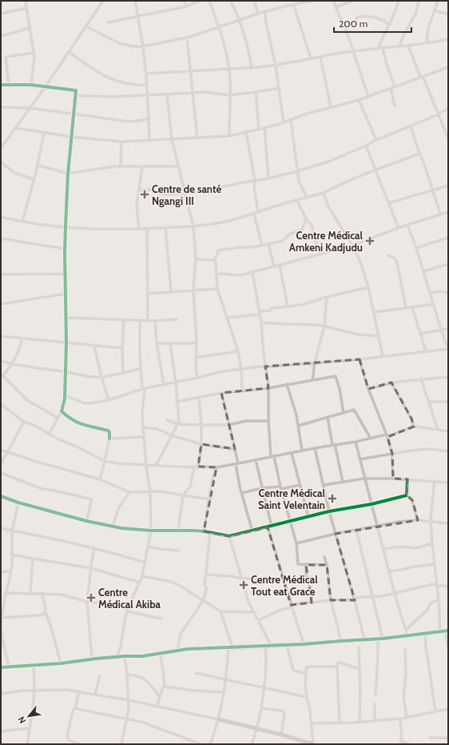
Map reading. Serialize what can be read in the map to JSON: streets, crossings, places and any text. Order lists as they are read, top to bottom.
{
  "places": {
    "health": [
      "Centre de santé Ngangi III",
      "Centre Médical Amkeni Kadjudu",
      "Centre Médical Saint Velentain",
      "Centre Médical Tout eat Grace",
      "Centre Médical Akiba"
    ]
  },
  "scale_bar": "200 m",
  "north": "bottom left"
}
